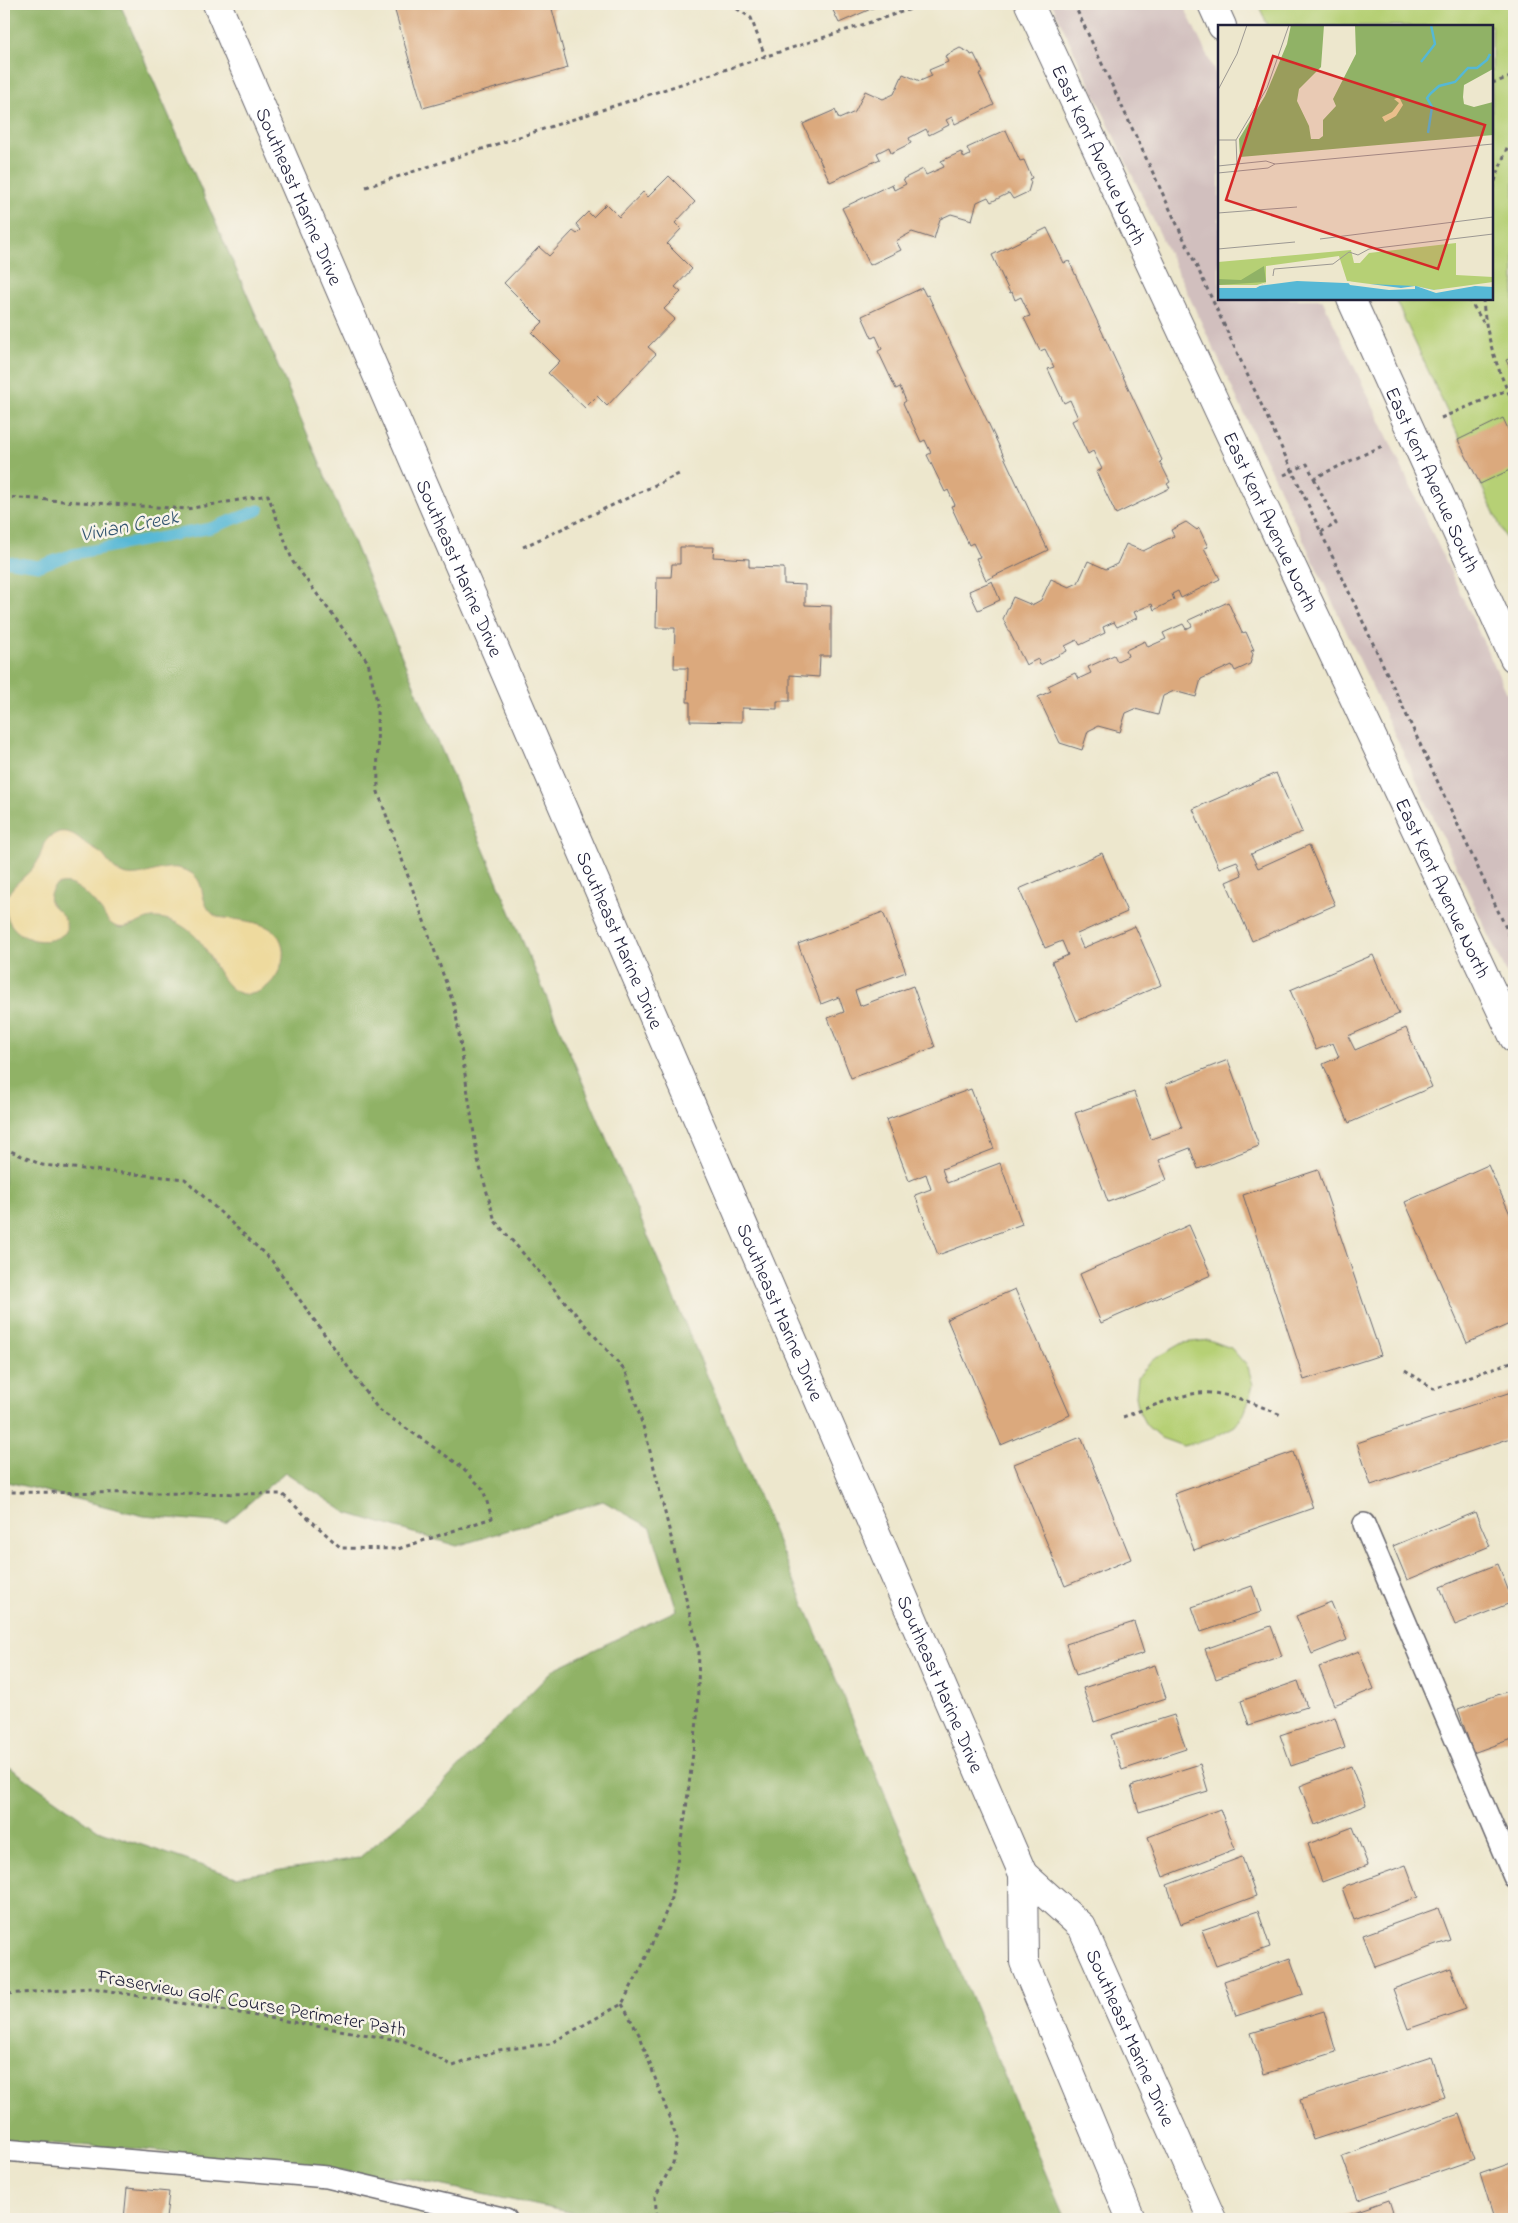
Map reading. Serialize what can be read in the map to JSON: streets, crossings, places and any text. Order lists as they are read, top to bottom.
{
  "streets": {
    "main road": ["East Kent Avenue North", "Southeast Marine Drive", "East Kent Avenue South"],
    "path": ["Fraserview Golf Course Perimeter Path"]
  },
  "water": ["Vivian Creek"]
}
